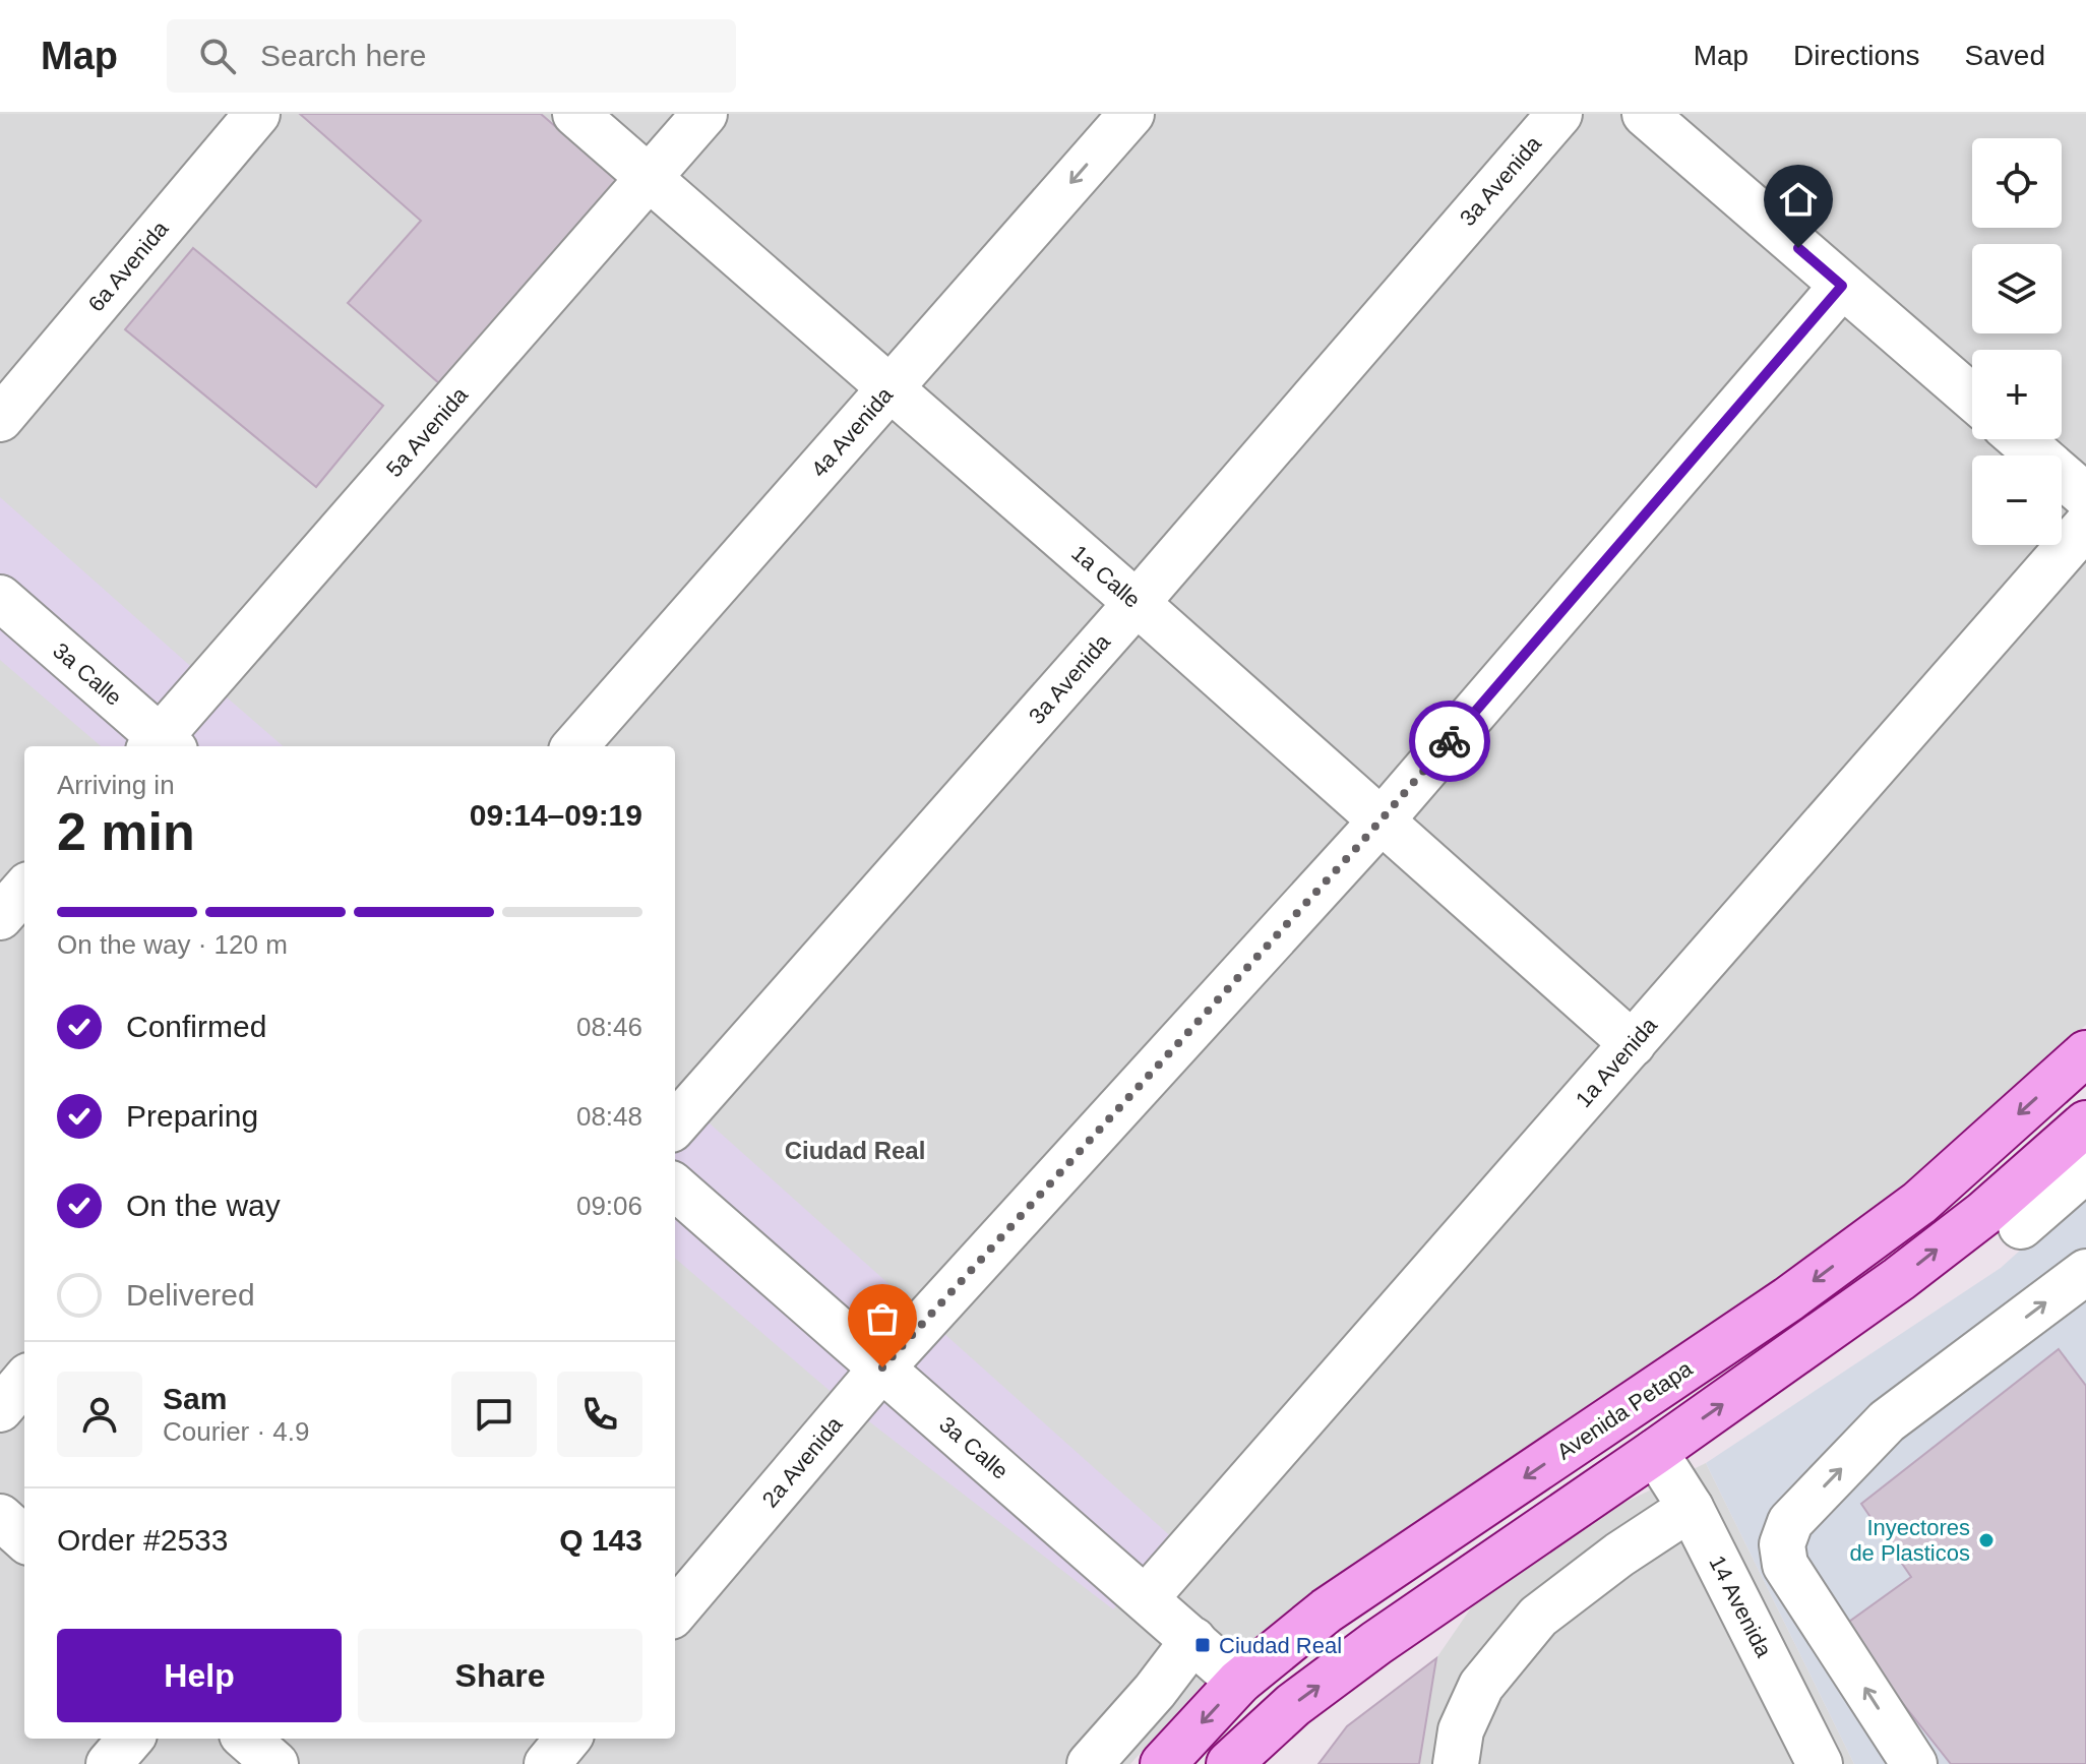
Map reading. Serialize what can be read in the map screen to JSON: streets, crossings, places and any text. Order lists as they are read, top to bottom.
{
  "streets": {
    "main road": ["Avenida Petapa"],
    "street": [
      "3a Avenida",
      "6a Avenida",
      "5a Avenida",
      "4a Avenida",
      "1a Calle",
      "3a Calle",
      "1a Avenida",
      "2a Avenida",
      "14 Avenida"
    ]
  },
  "crossings": [
    ["3a Avenida", "1a Calle"],
    ["5a Avenida", "1a Calle"],
    ["5a Avenida", "3a Calle"],
    ["4a Avenida", "1a Calle"],
    ["1a Calle", "1a Avenida"],
    ["1a Calle", "2a Avenida"],
    ["3a Calle", "1a Avenida"],
    ["3a Calle", "Avenida Petapa"],
    ["3a Calle", "2a Avenida"]
  ],
  "one_way": ["4a Avenida"],
  "districts": ["Ciudad Real"],
  "places": {
    "other": ["Inyectores de Plasticos"],
    "transit": ["Ciudad Real"]
  },
  "page": {
    "header": "Map",
    "search": "Search here",
    "nav": ["Map", "Directions", "Saved"],
    "map_buttons": ["+", "−"],
    "heading": ["2 min", "Arriving in", "09:14–09:19"],
    "panel": [
      "Sam",
      "Courier · 4.9",
      "Order #2533",
      "Q 143"
    ],
    "bar": "On the way · 120 m",
    "list": [
      ["Confirmed", "08:46"],
      ["Preparing", "08:48"],
      ["On the way", "09:06"],
      "Delivered"
    ],
    "buttons": ["Help", "Share"]
  }
}
